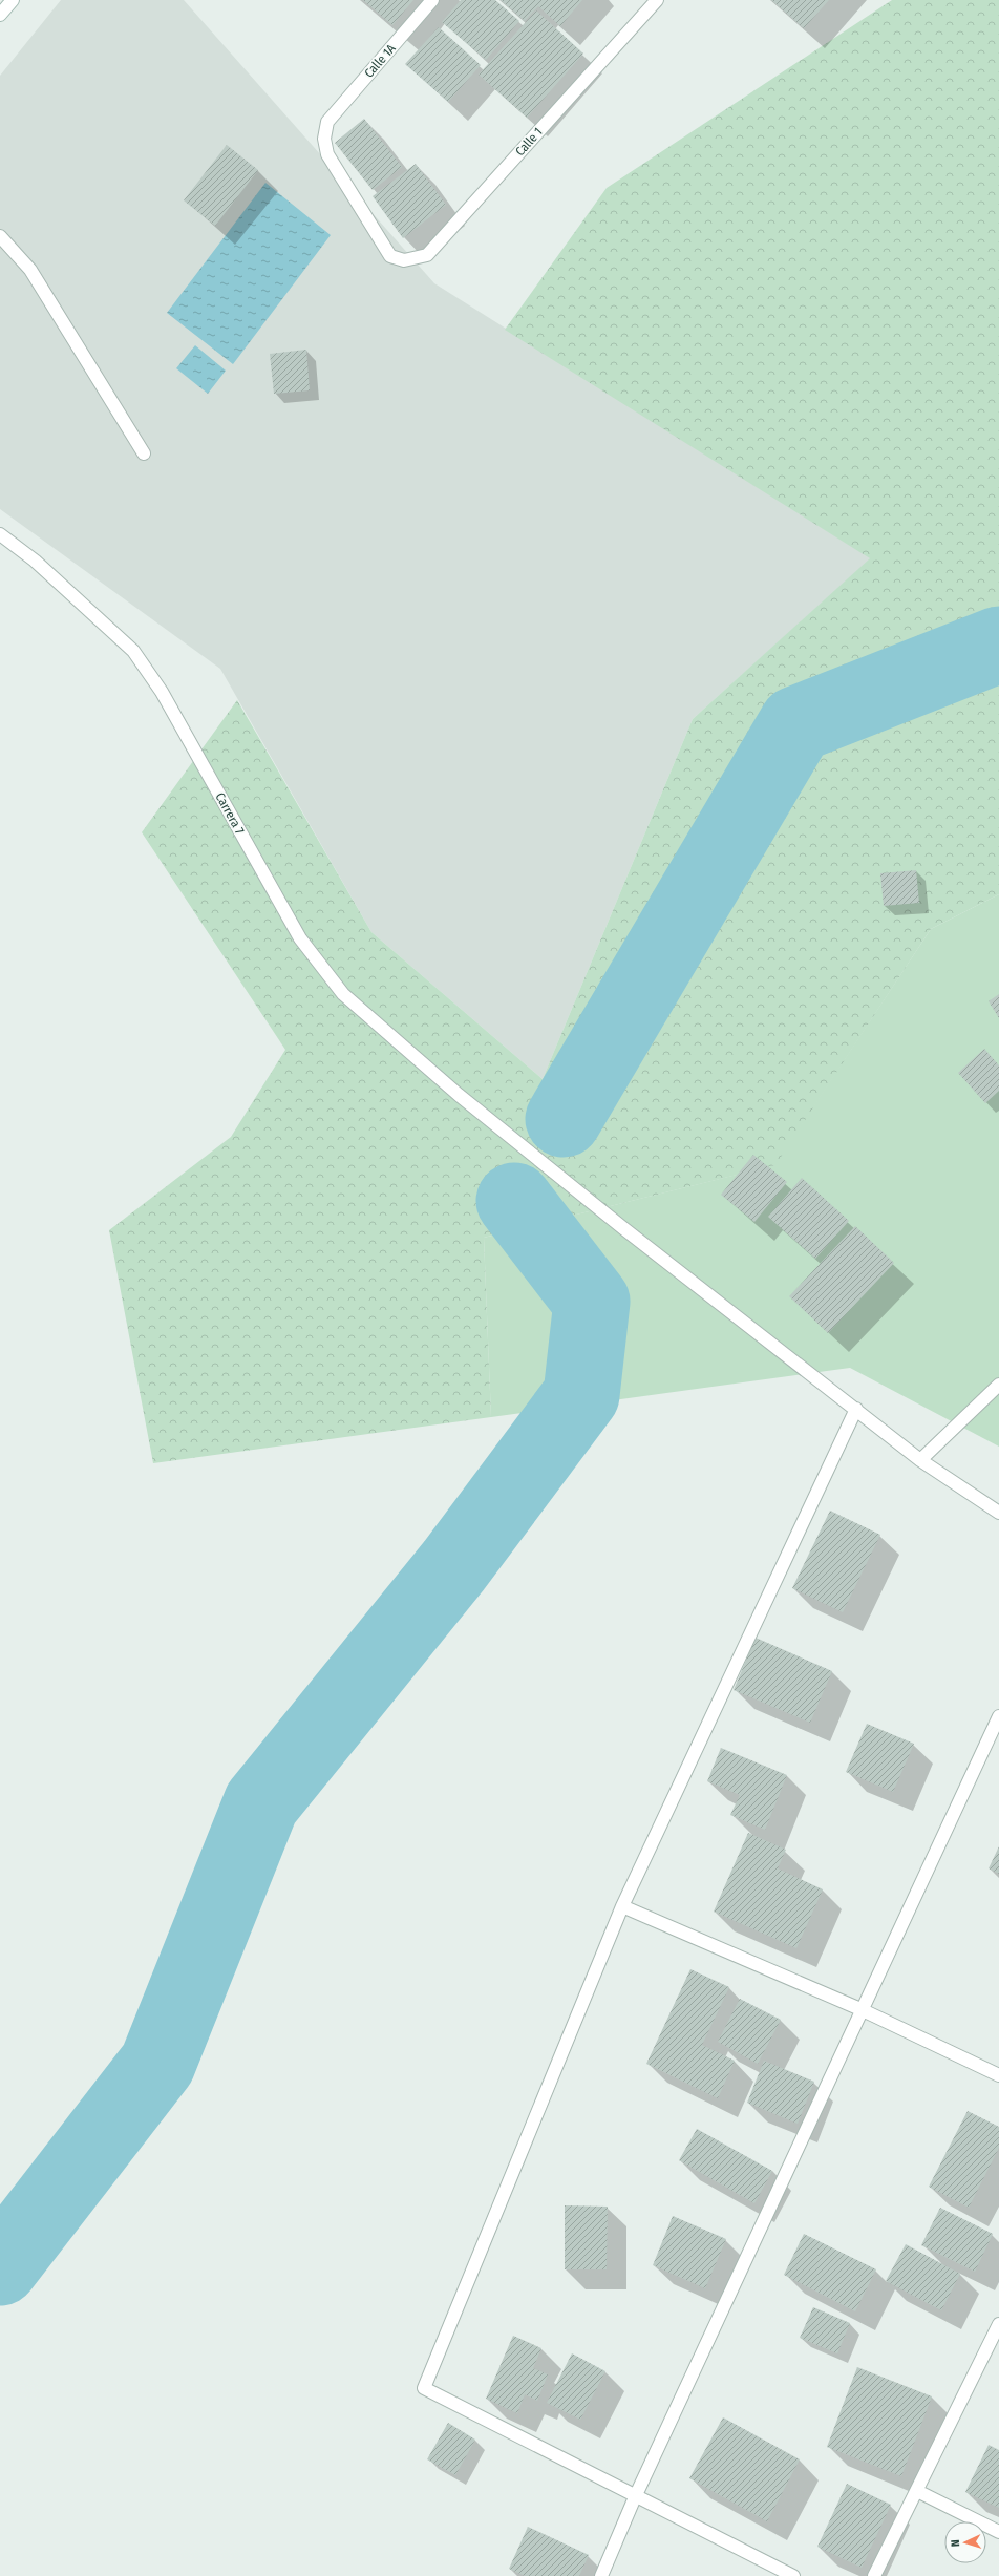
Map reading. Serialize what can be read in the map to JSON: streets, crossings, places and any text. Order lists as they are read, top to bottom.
{
  "streets": {
    "street": ["Calle 1A", "Calle 1", "Carrera 7"]
  },
  "crossings": [
    ["Calle 1A", "Calle 1"]
  ],
  "north": "left"
}
